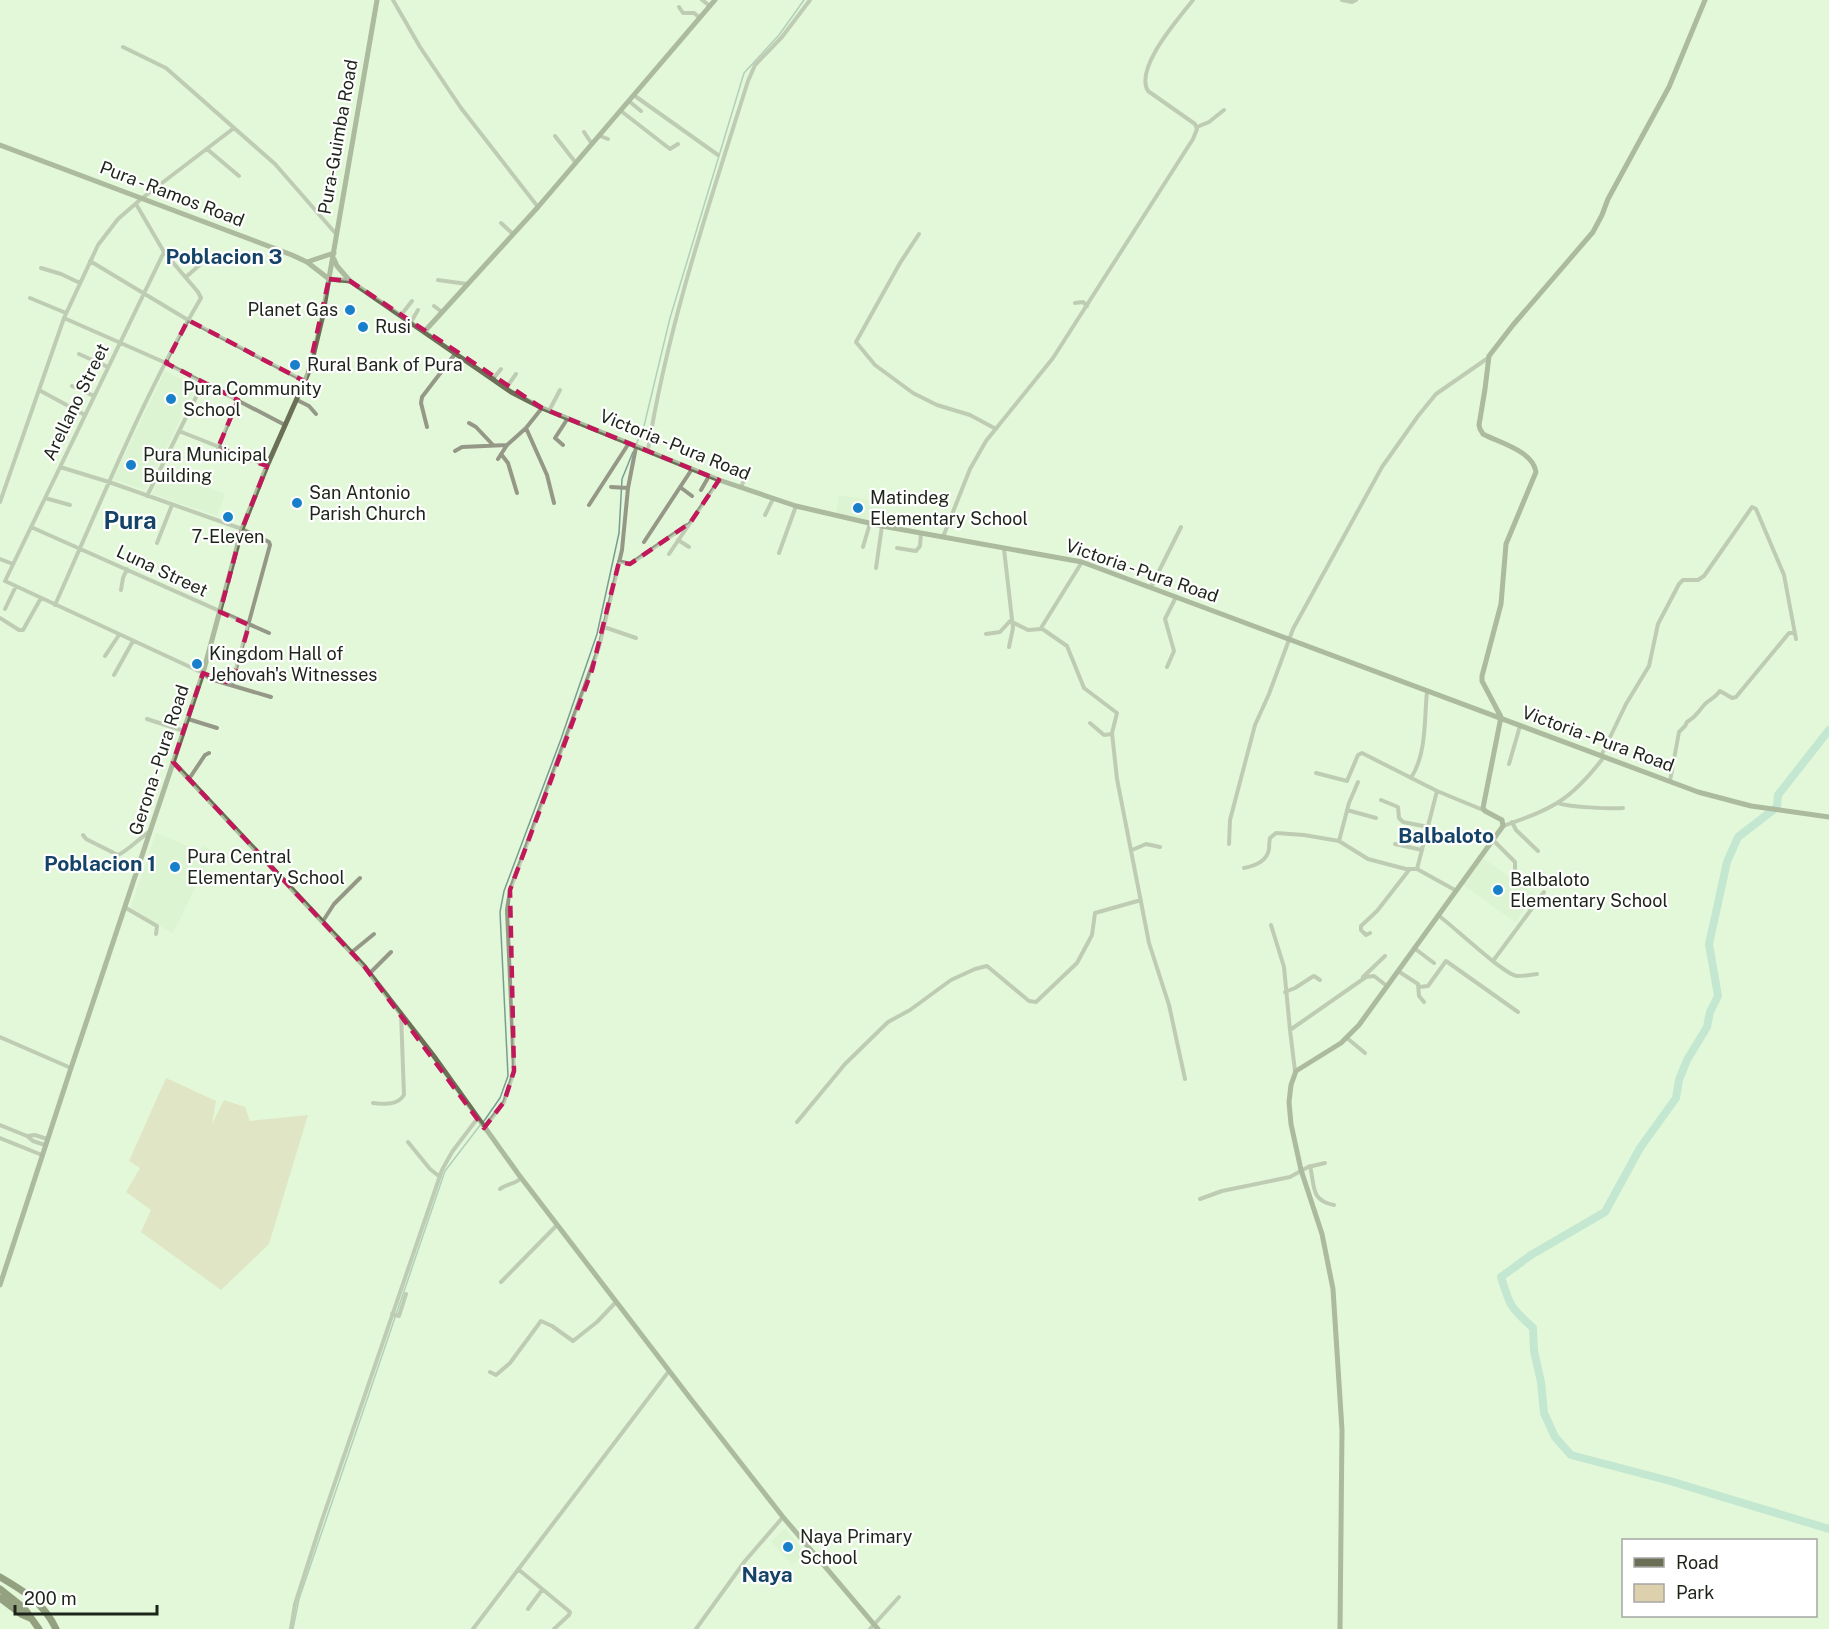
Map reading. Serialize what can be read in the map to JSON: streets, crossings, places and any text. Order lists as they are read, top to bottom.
{
  "streets": {
    "street": [
      "Pura-Guimba Road",
      "Pura - Ramos Road",
      "Arellano Street",
      "Victoria - Pura Road",
      "Luna Street",
      "Gerona - Pura Road"
    ]
  },
  "crossings": [
    ["Pura-Guimba Road", "Pura - Ramos Road"],
    ["Pura-Guimba Road", "Victoria - Pura Road"],
    ["Pura-Guimba Road", "Gerona - Pura Road"],
    ["Pura - Ramos Road", "Victoria - Pura Road"],
    ["Pura - Ramos Road", "Gerona - Pura Road"],
    ["Arellano Street", "Luna Street"],
    ["Victoria - Pura Road", "Gerona - Pura Road"],
    ["Luna Street", "Gerona - Pura Road"]
  ],
  "districts": [
    "Poblacion 3",
    "Pura",
    "Balbaloto",
    "Poblacion 1",
    "Naya"
  ],
  "places": [
    "Planet Gas",
    "Rusi",
    "Rural Bank of Pura",
    "Pura Community School",
    "Pura Municipal Building",
    "San Antonio Parish Church",
    "Matindeg Elementary School",
    "7-Eleven",
    "Kingdom Hall of Jehovah's Witnesses",
    "Pura Central Elementary School",
    "Balbaloto Elementary School",
    "Naya Primary School"
  ],
  "legend": ["Road", "Park"],
  "scale_bar": "200 m"
}
